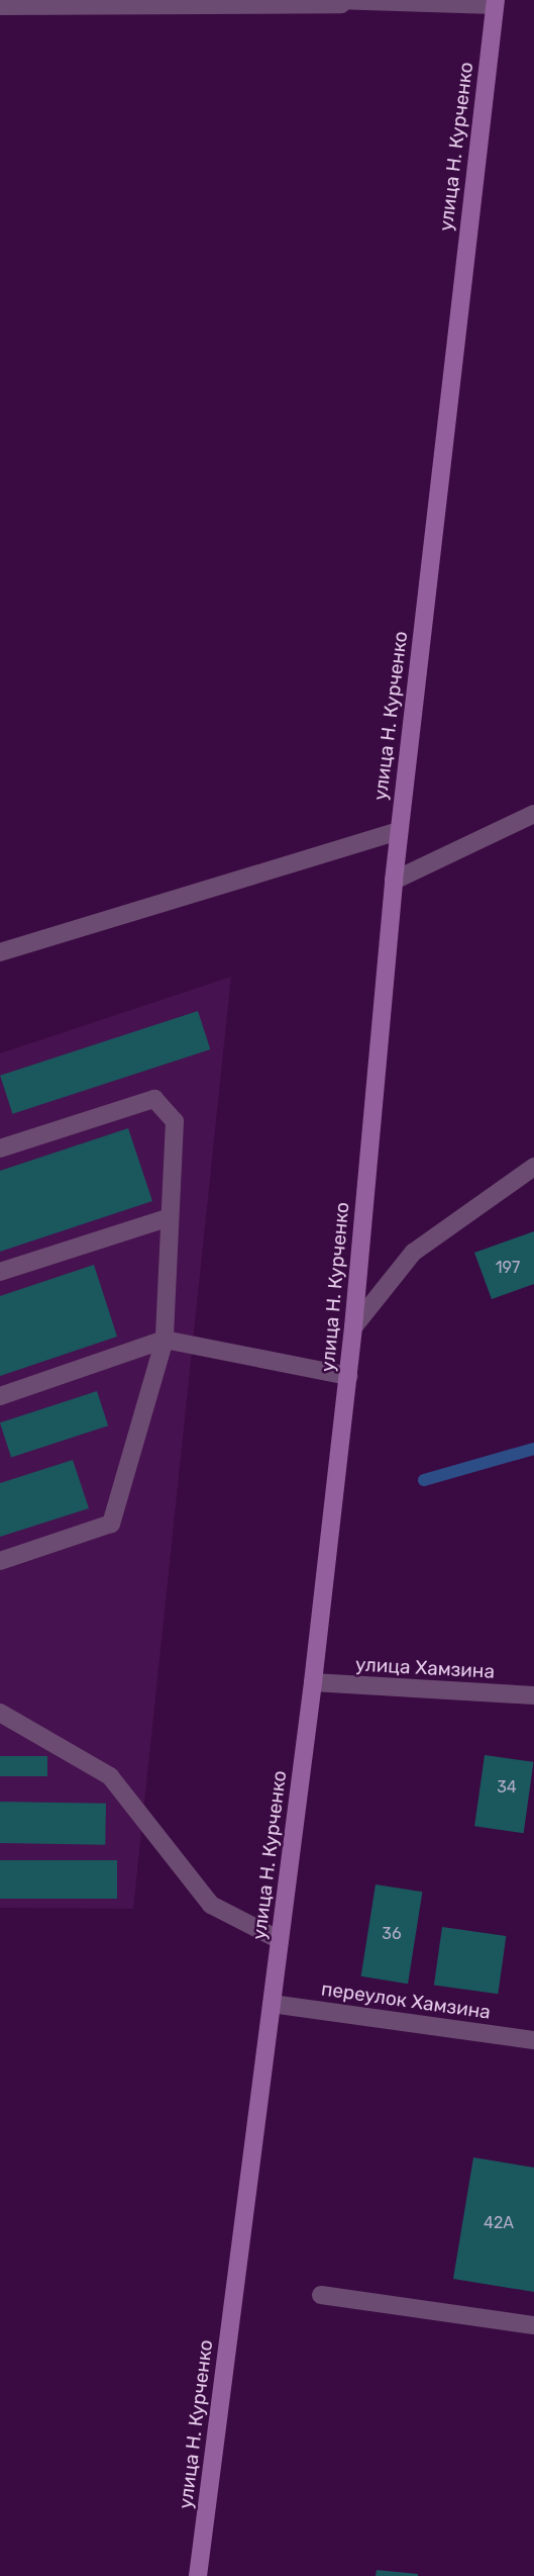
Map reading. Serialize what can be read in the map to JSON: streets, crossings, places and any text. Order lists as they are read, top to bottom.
{
  "streets": {
    "main road": ["улица Н. Курченко"],
    "street": ["улица Хамзина", "переулок Хамзина"]
  },
  "crossings": [
    ["улица Н. Курченко", "улица Хамзина"],
    ["улица Н. Курченко", "переулок Хамзина"]
  ],
  "house_numbers": [
    "197",
    "34",
    "36",
    "42А"
  ]
}
